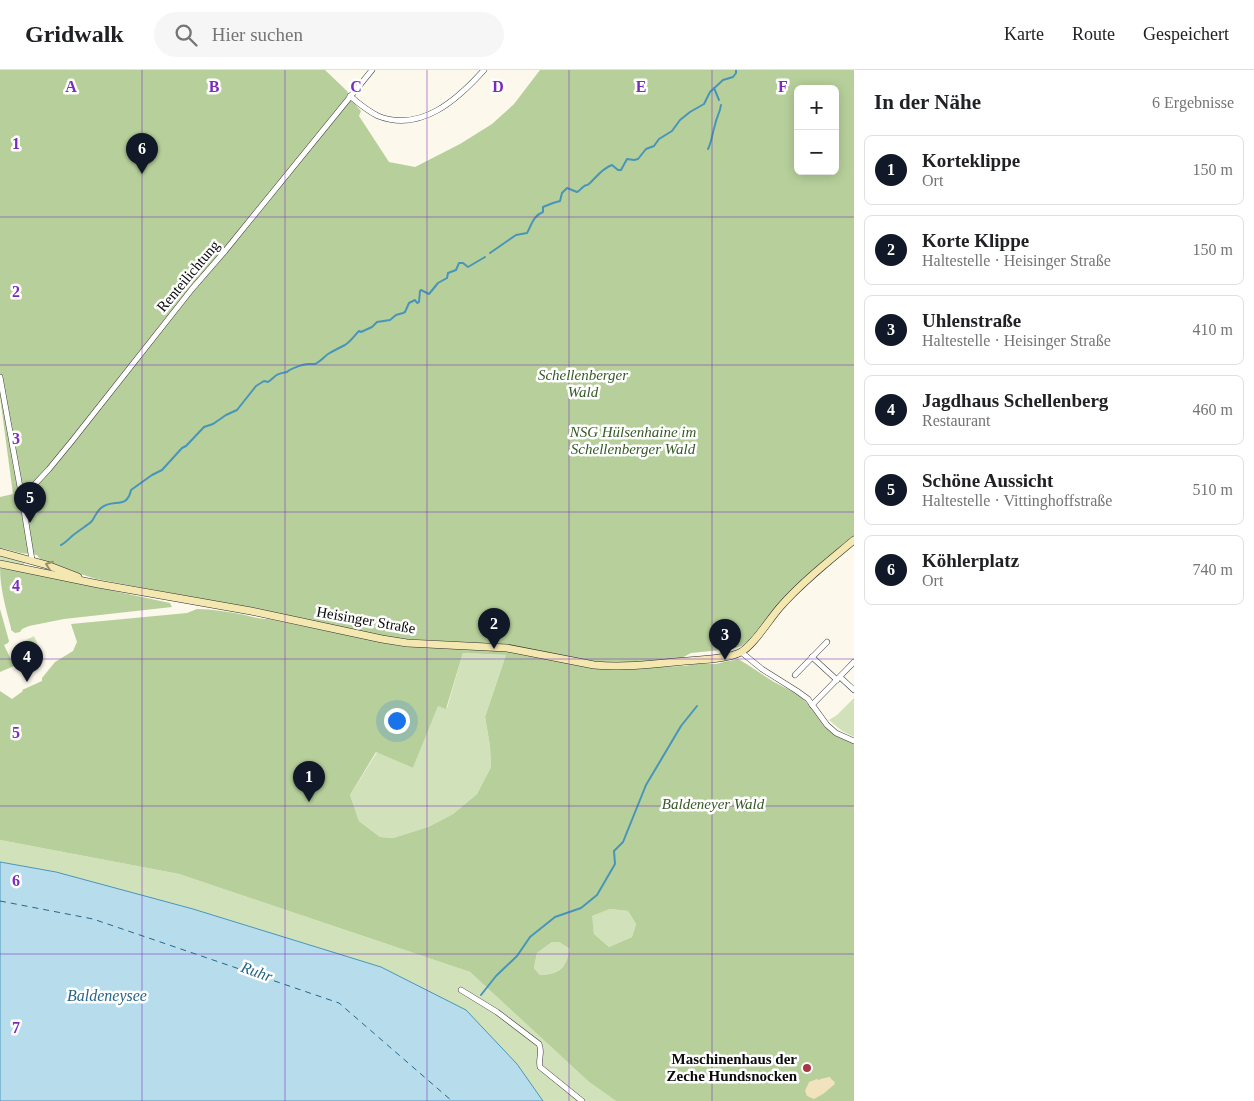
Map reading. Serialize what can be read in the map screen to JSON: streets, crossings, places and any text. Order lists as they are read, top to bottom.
{
  "streets": {
    "main road": ["Heisinger Straße"],
    "street": ["Renteilichtung"]
  },
  "water": ["Ruhr", "Baldeneysee"],
  "parks": ["Schellenberger Wald", "NSG Hülsenhaine im Schellenberger Wald", "Baldeneyer Wald"],
  "places": ["Maschinenhaus der Zeche Hundsnocken"],
  "page": {
    "header": "Gridwalk",
    "search": "Hier suchen",
    "nav": ["Karte", "Route", "Gespeichert"],
    "heading": ["In der Nähe", "6 Ergebnisse"],
    "map_buttons": ["+", "−"],
    "pins": [
      "6",
      "5",
      "2",
      "3",
      "4",
      "1"
    ],
    "list": [
      {
        "mark": "1",
        "name": "Korteklippe",
        "note": "Ort",
        "value": "150 m"
      },
      {
        "mark": "2",
        "name": "Korte Klippe",
        "note": "Haltestelle · Heisinger Straße",
        "value": "150 m"
      },
      {
        "mark": "3",
        "name": "Uhlenstraße",
        "note": "Haltestelle · Heisinger Straße",
        "value": "410 m"
      },
      {
        "mark": "4",
        "name": "Jagdhaus Schellenberg",
        "note": "Restaurant",
        "value": "460 m"
      },
      {
        "mark": "5",
        "name": "Schöne Aussicht",
        "note": "Haltestelle · Vittinghoffstraße",
        "value": "510 m"
      },
      {
        "mark": "6",
        "name": "Köhlerplatz",
        "note": "Ort",
        "value": "740 m"
      }
    ]
  },
  "grid": {
    "columns": [
      "A",
      "B",
      "C",
      "D",
      "E",
      "F"
    ],
    "rows": [
      "1",
      "2",
      "3",
      "4",
      "5",
      "6",
      "7"
    ]
  }
}
